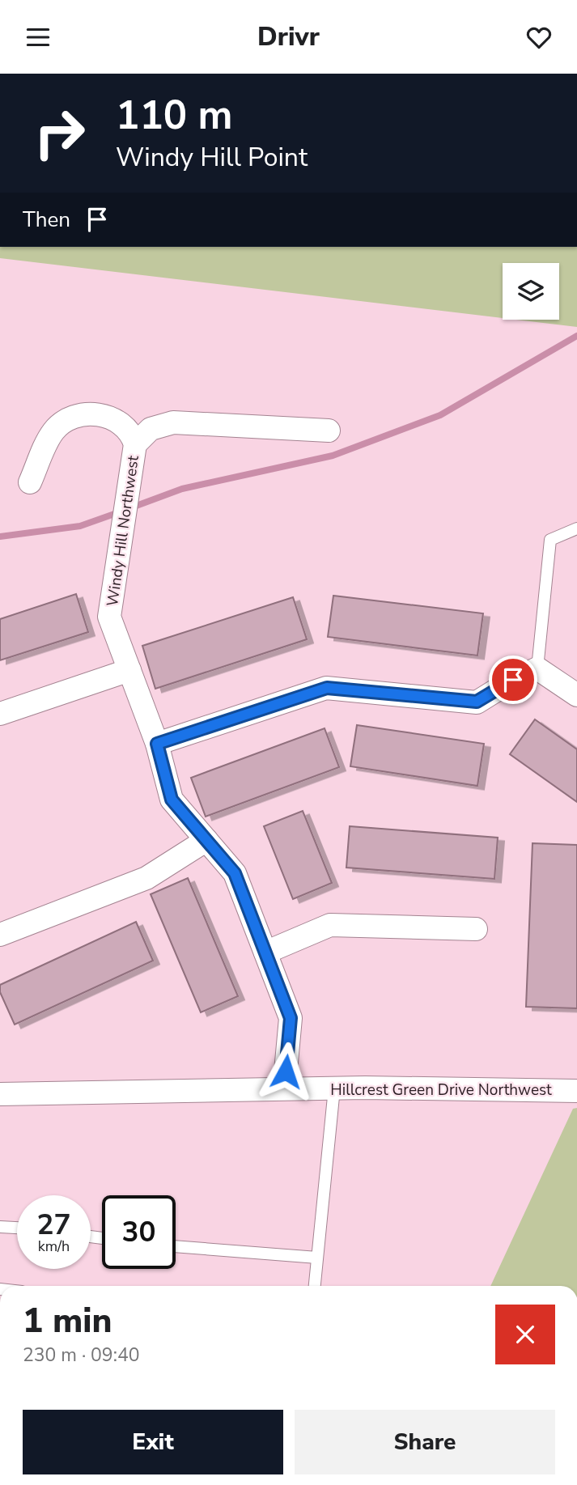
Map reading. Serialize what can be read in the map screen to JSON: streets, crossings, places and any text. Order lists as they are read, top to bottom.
{
  "streets": {
    "street": ["Windy Hill Northwest", "Hillcrest Green Drive Northwest"]
  },
  "crossings": [
    ["Windy Hill Northwest", "Hillcrest Green Drive Northwest"]
  ],
  "page": {
    "header": "Drivr",
    "turn": ["110 m", "Windy Hill Point"],
    "then": "Then",
    "speed": "27 km/h",
    "limit": "30",
    "heading": ["1 min", "230 m · 09:40"],
    "buttons": ["Exit", "Share"]
  }
}
